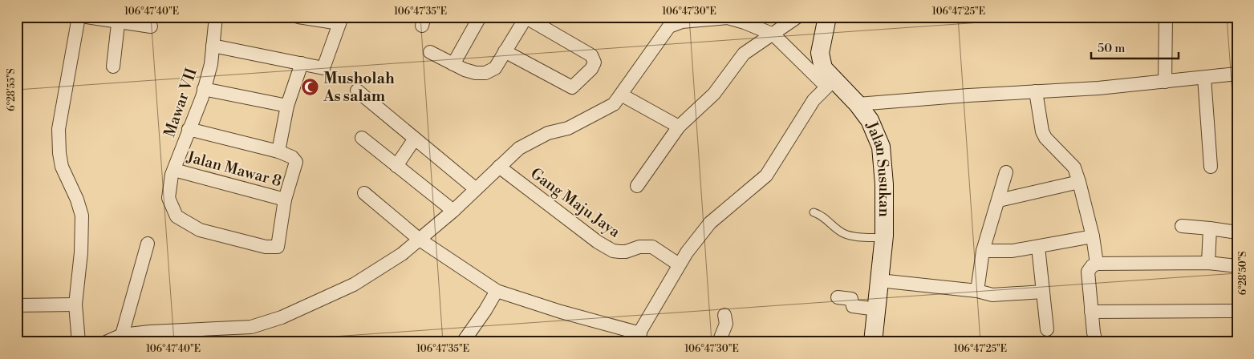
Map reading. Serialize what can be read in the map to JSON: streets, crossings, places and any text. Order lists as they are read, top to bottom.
{
  "streets": {
    "street": [
      "Mawar VII",
      "Jalan Mawar 8",
      "Jalan Susukan",
      "Gang Maju Jaya"
    ]
  },
  "crossings": [
    ["Mawar VII", "Jalan Mawar 8"]
  ],
  "places": {
    "mosque": ["Musholah As salam"]
  },
  "scale_bar": "50 m",
  "coordinates": [
    "106°47'40\"E",
    "106°47'35\"E",
    "106°47'30\"E",
    "106°47'25\"E",
    "6°28'55\"S",
    "6°28'50\"S"
  ]
}
